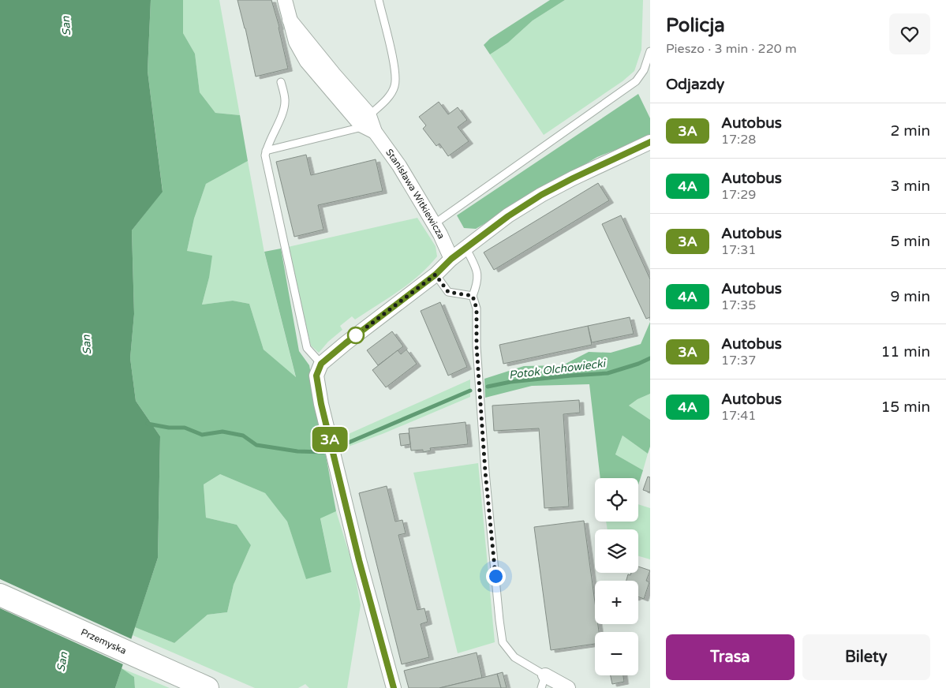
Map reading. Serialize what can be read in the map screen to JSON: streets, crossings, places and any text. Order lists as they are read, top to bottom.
{
  "streets": {
    "main road": ["Przemyska"],
    "street": ["Stanisława Witkiewicza"]
  },
  "water": ["San", "Potok Olchowiecki"],
  "lines": ["bus line 3A"],
  "page": {
    "on_map": "3A",
    "heading": [
      ["Policja", "Pieszo · 3 min · 220 m"],
      "Odjazdy"
    ],
    "list": [
      {
        "mark": "3A",
        "name": "Autobus",
        "note": "17:28",
        "value": "2 min"
      },
      {
        "mark": "4A",
        "name": "Autobus",
        "note": "17:29",
        "value": "3 min"
      },
      {
        "mark": "3A",
        "name": "Autobus",
        "note": "17:31",
        "value": "5 min"
      },
      {
        "mark": "4A",
        "name": "Autobus",
        "note": "17:35",
        "value": "9 min"
      },
      {
        "mark": "3A",
        "name": "Autobus",
        "note": "17:37",
        "value": "11 min"
      },
      {
        "mark": "4A",
        "name": "Autobus",
        "note": "17:41",
        "value": "15 min"
      }
    ],
    "map_buttons": ["+", "−"],
    "buttons": ["Trasa", "Bilety"]
  }
}
